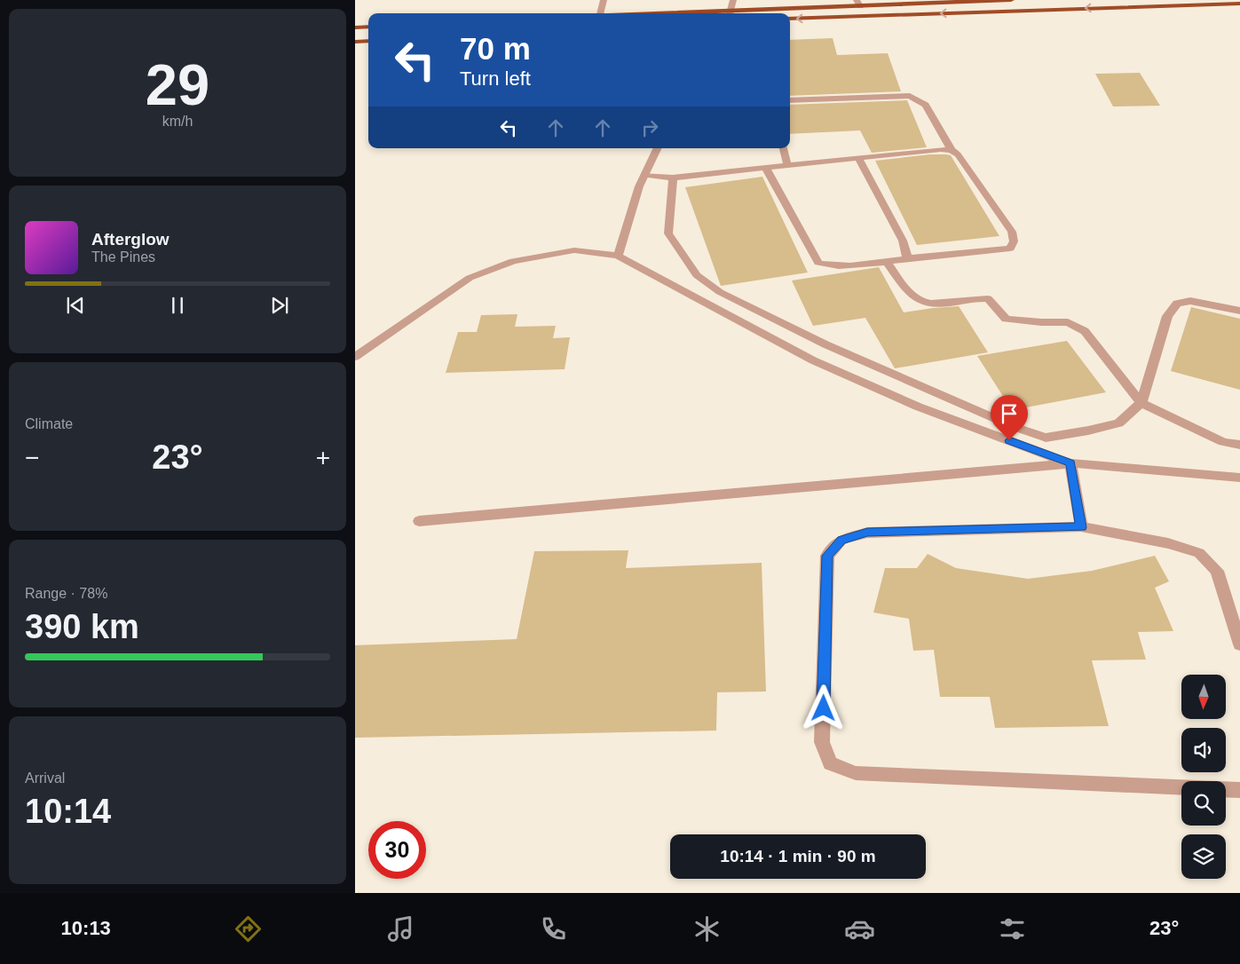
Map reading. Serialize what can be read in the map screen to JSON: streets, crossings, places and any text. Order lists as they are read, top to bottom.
{
  "north": "bottom",
  "page": {
    "tile": [
      ["29", "km/h"],
      "Climate",
      ["Range · 78%", "390 km"],
      ["Arrival", "10:14"]
    ],
    "turn": ["70 m", "Turn left"],
    "song": ["Afterglow", "The Pines"],
    "heat": ["−", "23°", "+"],
    "limit": "30",
    "trip": "10:14 · 1 min · 90 m",
    "tabs": ["10:13", "23°"]
  }
}
